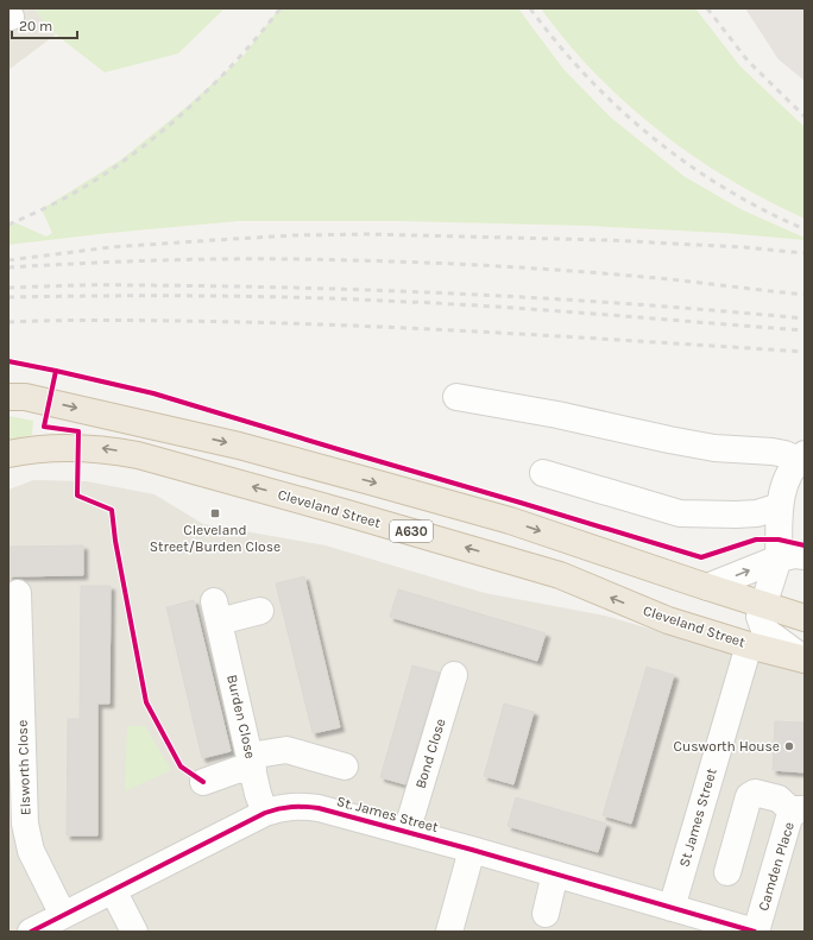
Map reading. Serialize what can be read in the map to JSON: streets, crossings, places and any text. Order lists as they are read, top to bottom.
{
  "streets": {
    "highway": ["Cleveland Street", "A630"],
    "street": [
      "Burden Close",
      "Bond Close",
      "Elsworth Close",
      "St. James Street",
      "St James Street",
      "Camden Place"
    ]
  },
  "crossings": [
    ["Cleveland Street", "St James Street"],
    ["Burden Close", "St. James Street"],
    ["Bond Close", "St. James Street"],
    ["Elsworth Close", "St. James Street"],
    ["St. James Street", "St James Street"],
    ["St. James Street", "Camden Place"]
  ],
  "places": {
    "transit": ["Cleveland Street/Burden Close"],
    "other": ["Cusworth House"]
  },
  "scale_bar": "20 m"
}
